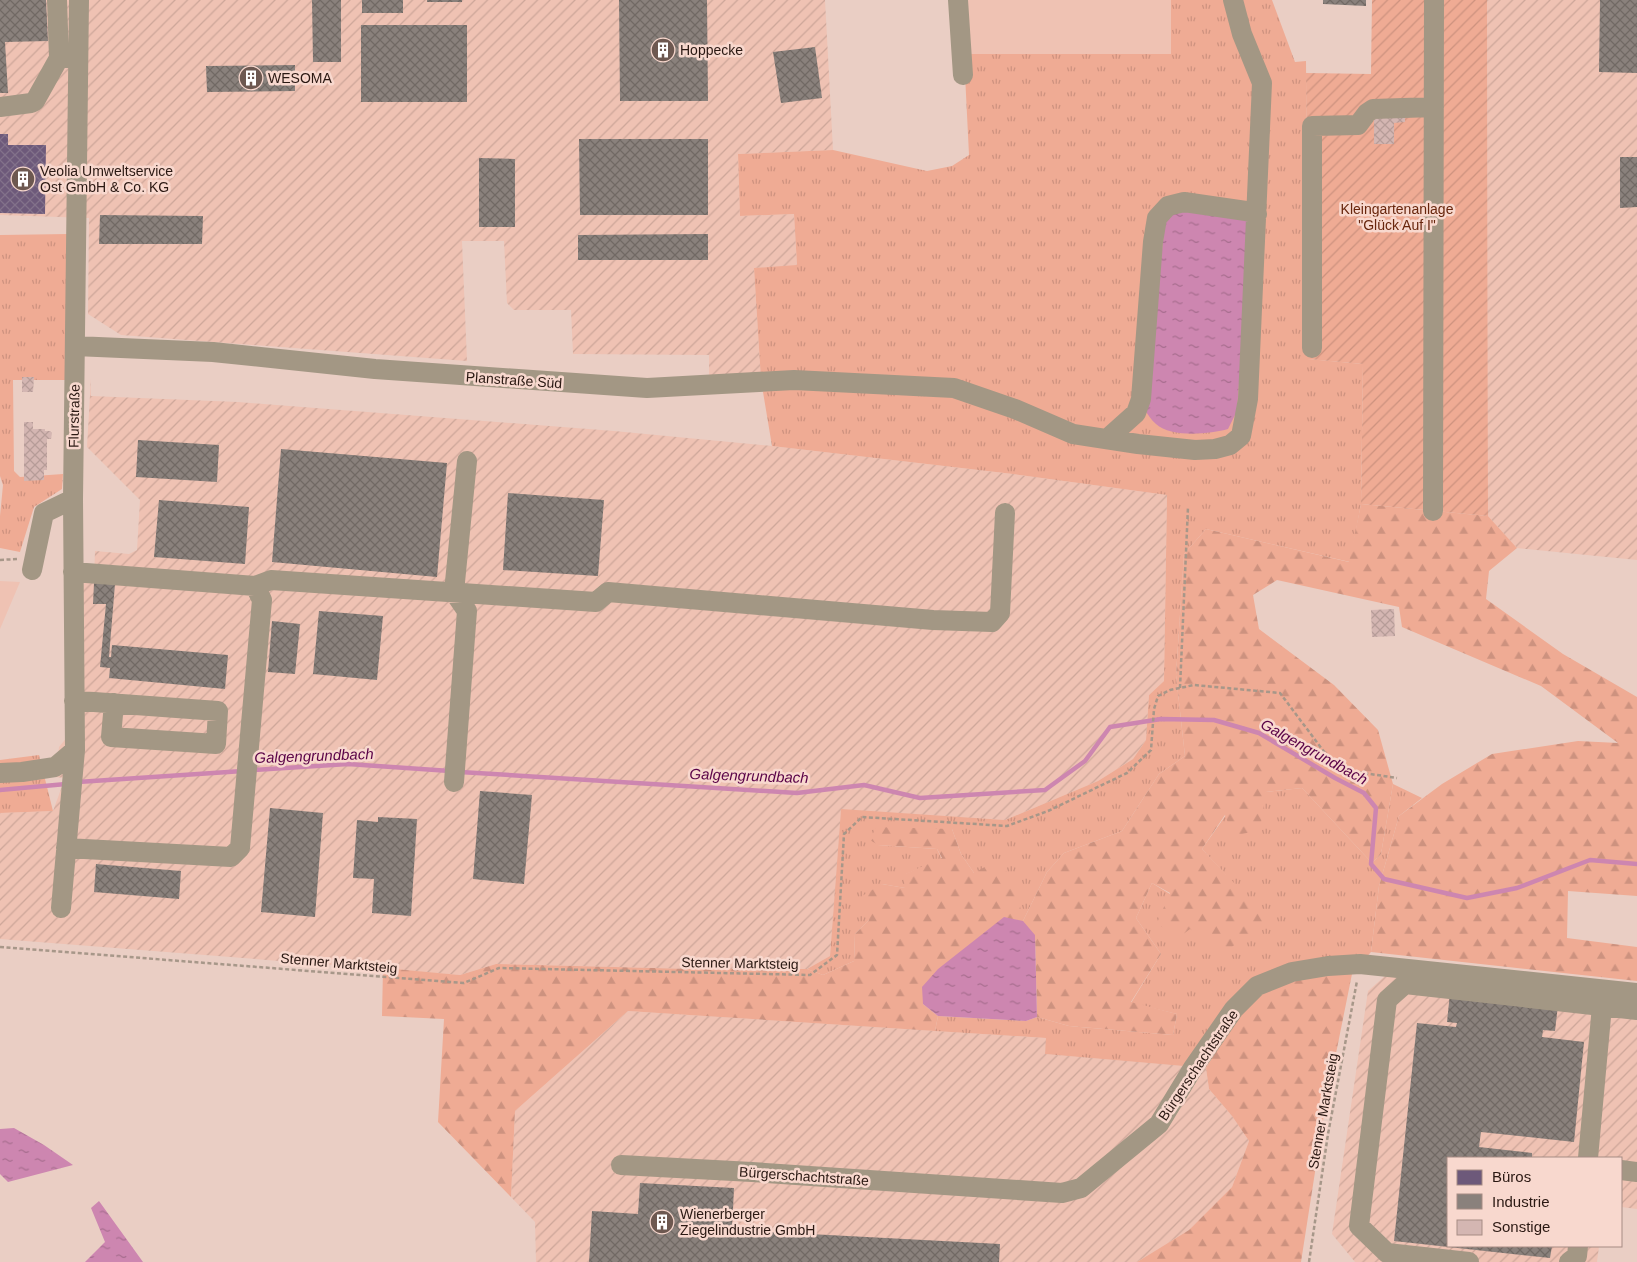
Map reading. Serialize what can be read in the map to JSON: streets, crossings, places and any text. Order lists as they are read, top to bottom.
{
  "streets": {
    "street": ["Planstraße Süd", "Flurstraße", "Bürgerschachtstraße"],
    "path": ["Stenner Marktsteig"]
  },
  "crossings": [
    ["Planstraße Süd", "Flurstraße"],
    ["Stenner Marktsteig", "Bürgerschachtstraße"]
  ],
  "water": ["Galgengrundbach"],
  "parks": ["Kleingartenanlage \"Glück Auf I\""],
  "places": {
    "building": [
      "Hoppecke",
      "WESOMA",
      "Veolia Umweltservice Ost GmbH & Co. KG",
      "Wienerberger Ziegelindustrie GmbH"
    ]
  },
  "legend": ["Büros", "Industrie", "Sonstige"]
}
